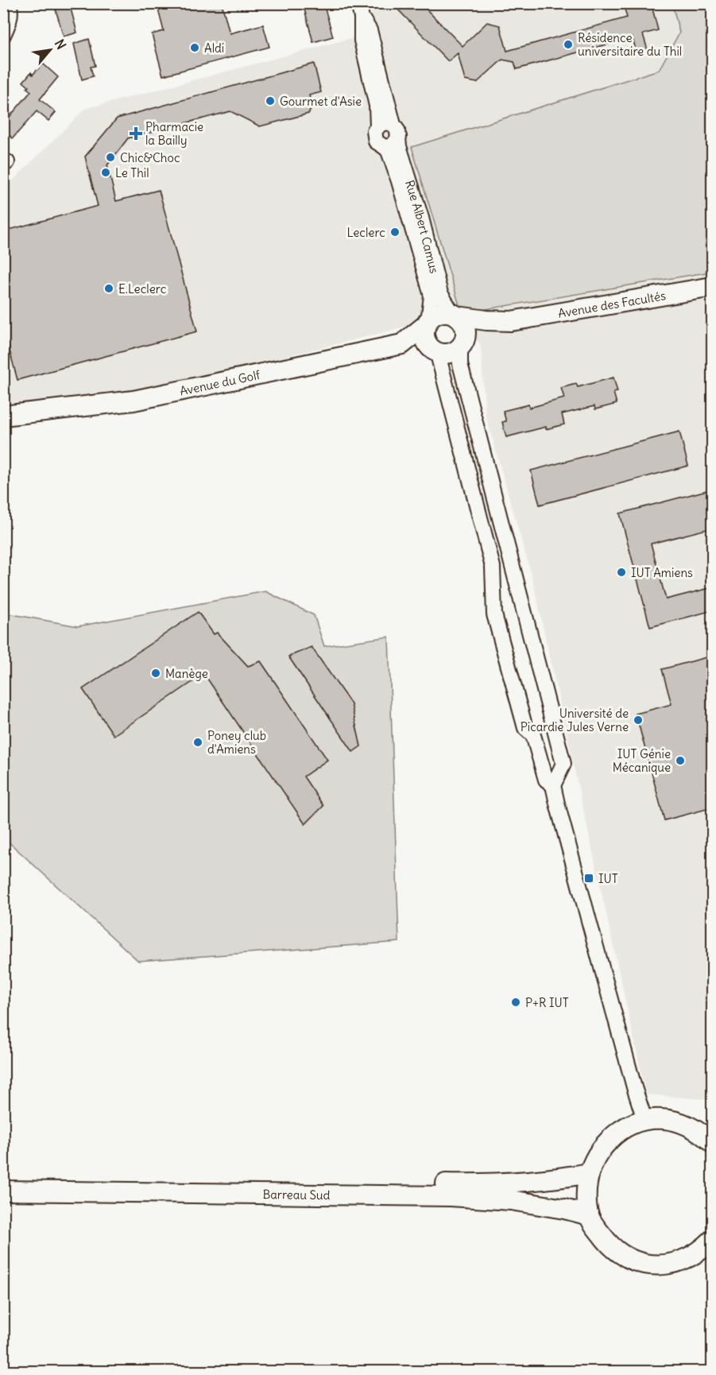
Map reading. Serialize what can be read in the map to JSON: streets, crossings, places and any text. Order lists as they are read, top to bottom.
{
  "streets": {
    "main road": ["Avenue des Facultés", "Avenue du Golf", "Barreau Sud"],
    "street": ["Rue Albert Camus"]
  },
  "crossings": [
    ["Rue Albert Camus", "Avenue des Facultés"],
    ["Rue Albert Camus", "Avenue du Golf"],
    ["Avenue des Facultés", "Avenue du Golf"]
  ],
  "places": {
    "other": [
      "Résidence universitaire du Thil",
      "Aldi",
      "Gourmet d'Asie",
      "Chic&Choc",
      "Le Thil",
      "Leclerc",
      "E.Leclerc",
      "IUT Amiens",
      "Manège",
      "Université de Picardie Jules Verne",
      "Poney club d'Amiens",
      "IUT Génie Mécanique",
      "P+R IUT"
    ],
    "health": ["Pharmacie la Bailly"],
    "transit": ["IUT"]
  },
  "north": "top right"
}
